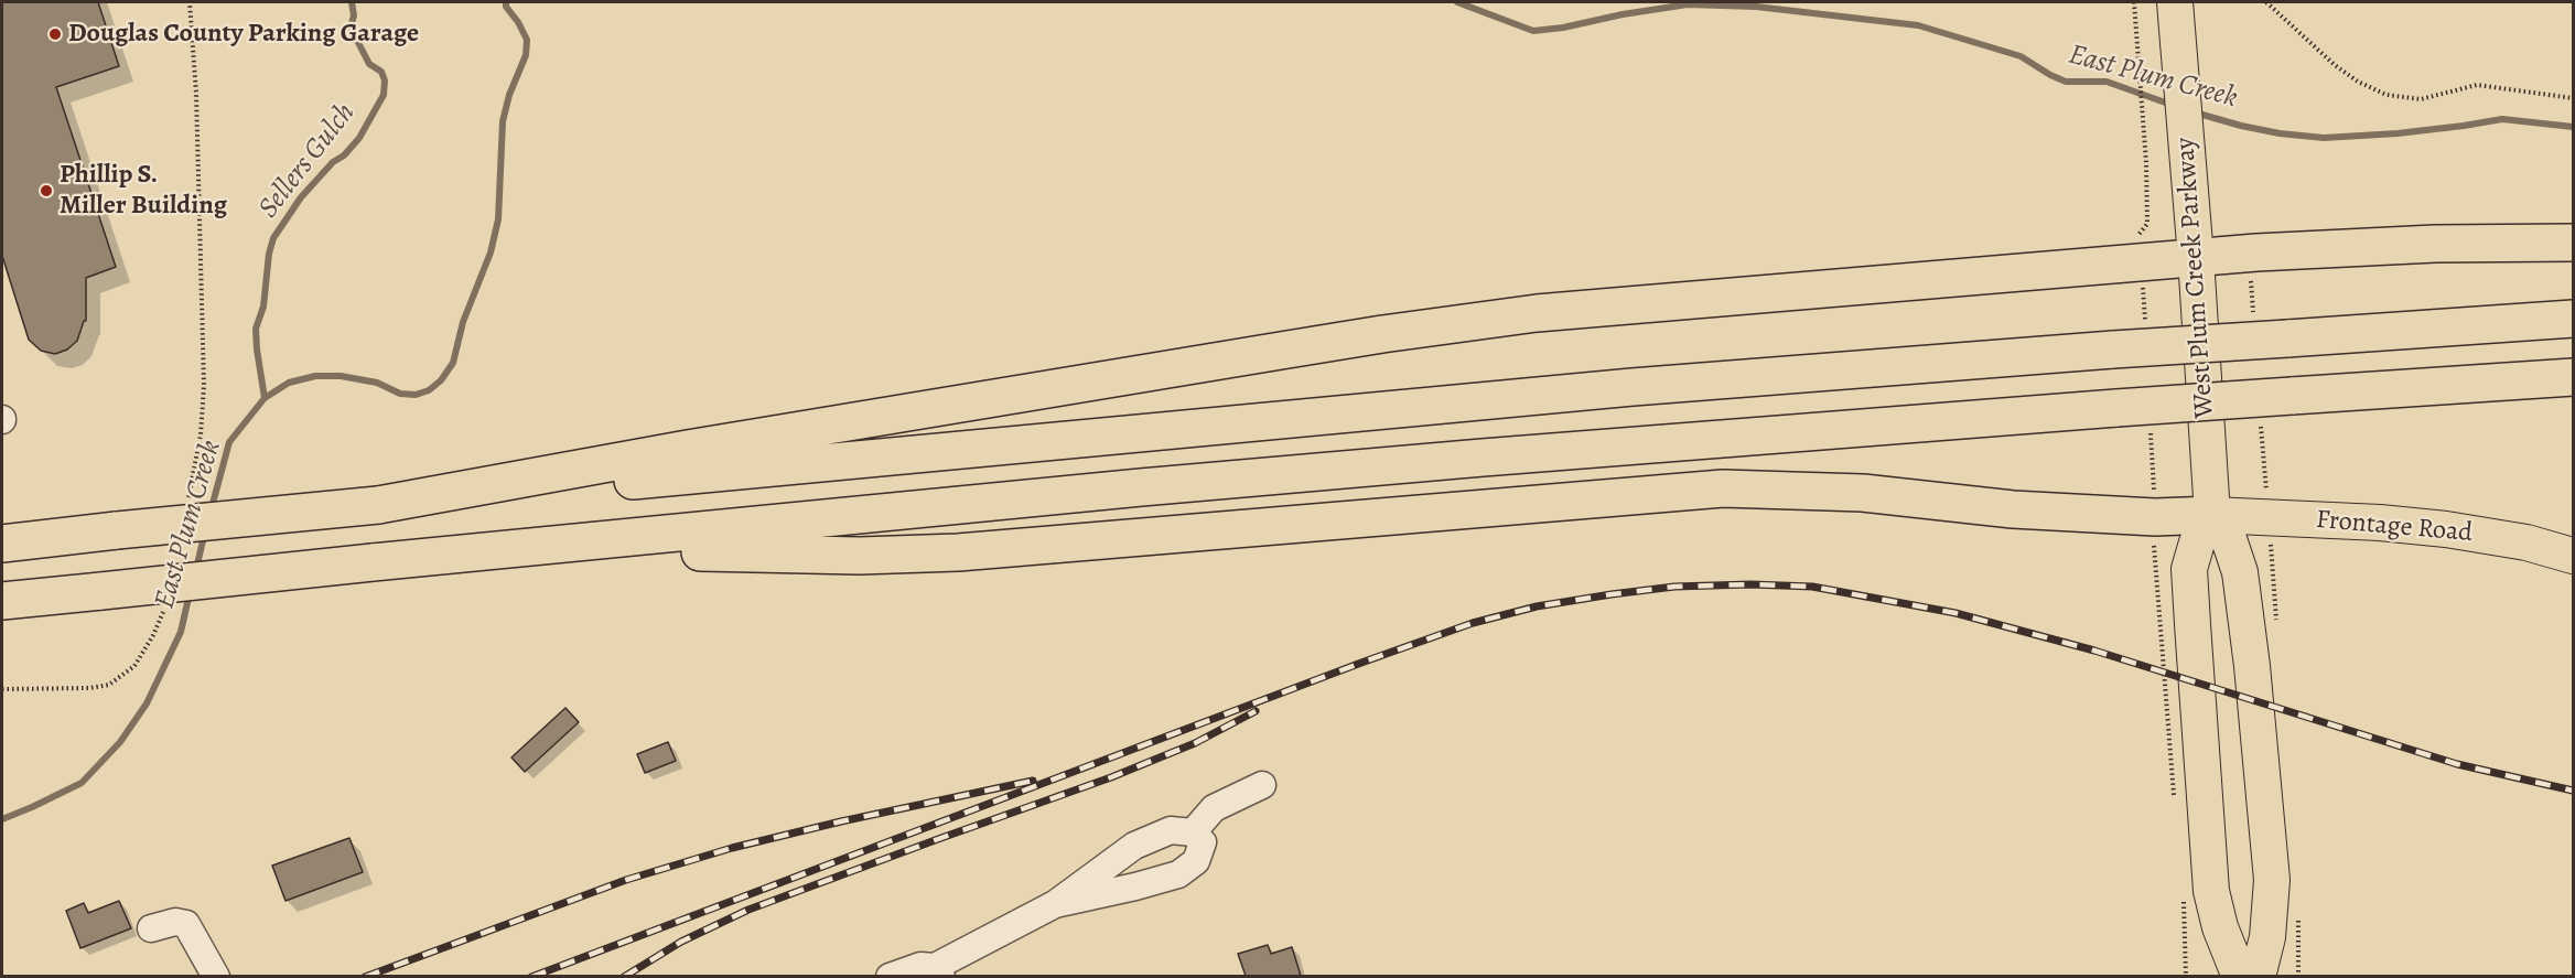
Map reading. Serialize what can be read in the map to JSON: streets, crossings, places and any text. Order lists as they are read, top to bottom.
{
  "streets": {
    "main road": ["West Plum Creek Parkway", "Frontage Road"]
  },
  "crossings": [
    ["West Plum Creek Parkway", "Frontage Road"]
  ],
  "water": ["East Plum Creek", "Sellers Gulch"],
  "places": ["Douglas County Parking Garage", "Phillip S. Miller Building"]
}
